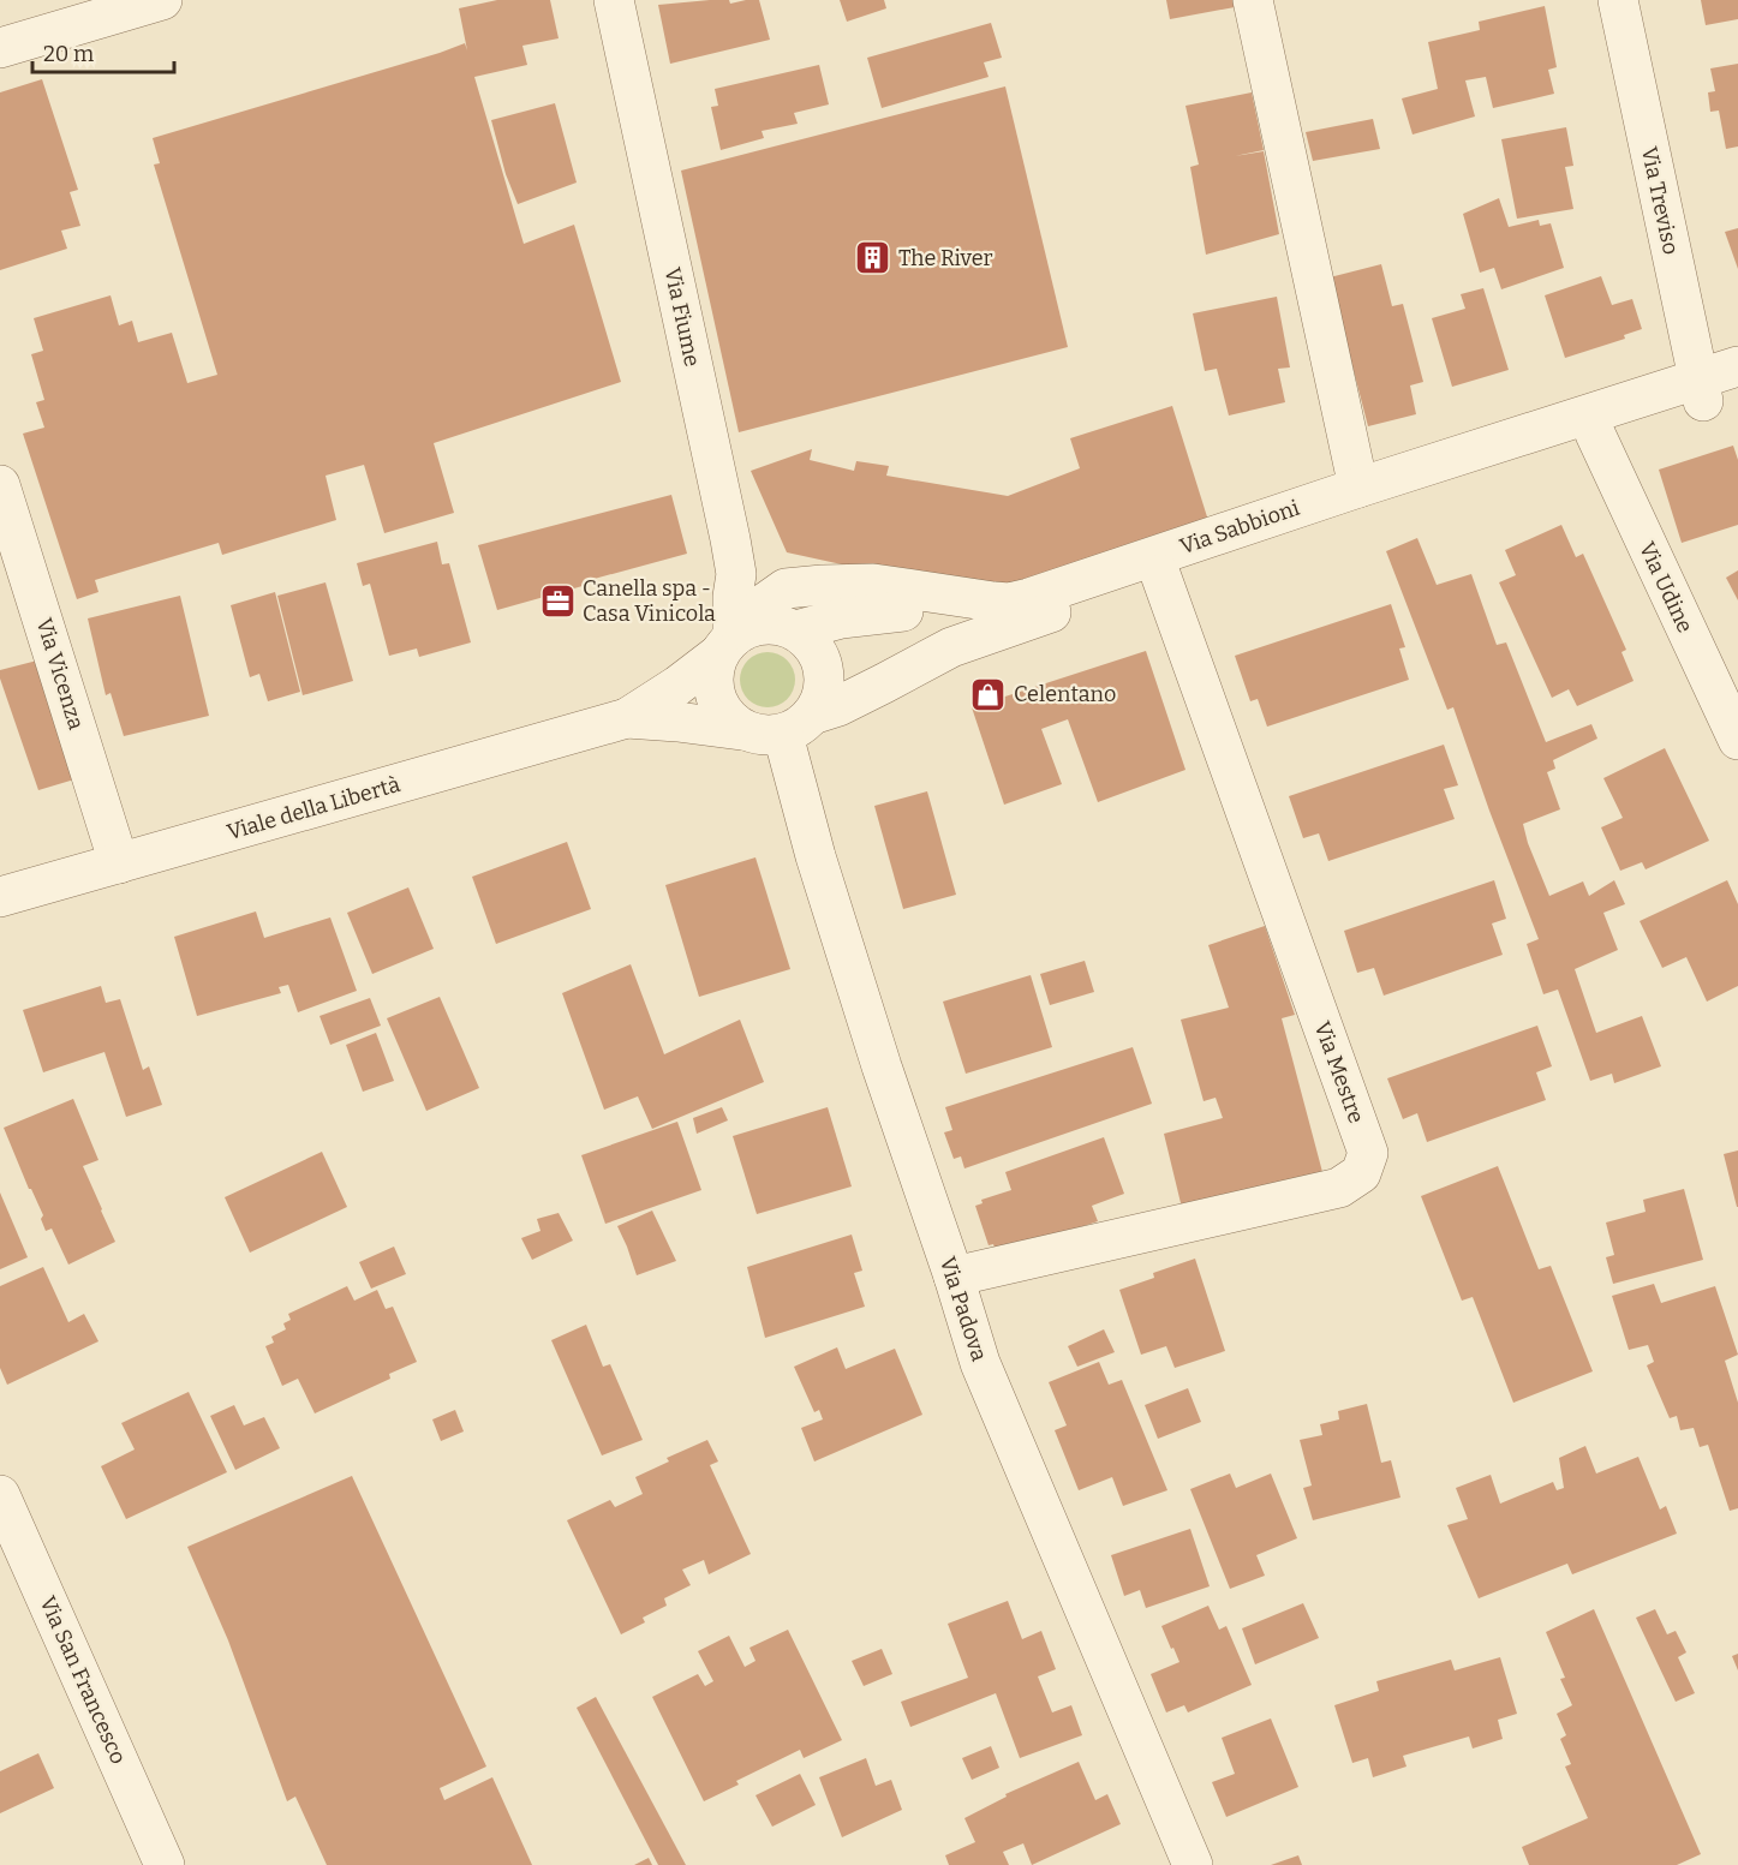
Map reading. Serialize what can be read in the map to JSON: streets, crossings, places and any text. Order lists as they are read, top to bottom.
{
  "streets": {
    "street": [
      "Via Treviso",
      "Via Fiume",
      "Via Sabbioni",
      "Via Udine",
      "Via Vicenza",
      "Viale della Libertà",
      "Via Mestre",
      "Via Padova",
      "Via San Francesco"
    ]
  },
  "crossings": [
    ["Via Treviso", "Via Sabbioni"],
    ["Via Fiume", "Via Sabbioni"],
    ["Via Fiume", "Viale della Libertà"],
    ["Via Fiume", "Via Padova"],
    ["Via Sabbioni", "Via Udine"],
    ["Via Sabbioni", "Viale della Libertà"],
    ["Via Sabbioni", "Via Mestre"],
    ["Via Sabbioni", "Via Padova"],
    ["Via Vicenza", "Viale della Libertà"],
    ["Viale della Libertà", "Via Padova"],
    ["Via Mestre", "Via Padova"]
  ],
  "places": {
    "building": ["The River"],
    "office": ["Canella spa - Casa Vinicola"],
    "shop": ["Celentano"]
  },
  "scale_bar": "20 m"
}
